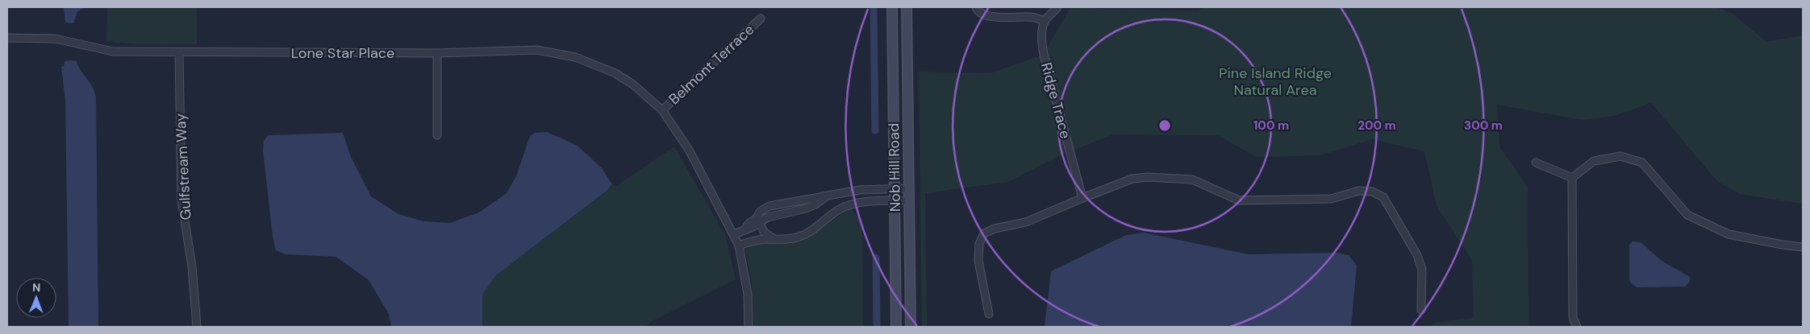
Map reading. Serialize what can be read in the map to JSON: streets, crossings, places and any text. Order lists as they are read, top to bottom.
{
  "streets": {
    "main road": ["Nob Hill Road"],
    "street": [
      "Lone Star Place",
      "Belmont Terrace",
      "Ridge Trace",
      "Gulfstream Way"
    ]
  },
  "crossings": [
    ["Lone Star Place", "Belmont Terrace"],
    ["Lone Star Place", "Gulfstream Way"]
  ],
  "parks": ["Pine Island Ridge Natural Area"],
  "north": "top",
  "rings": ["100 m", "200 m", "300 m"]
}
